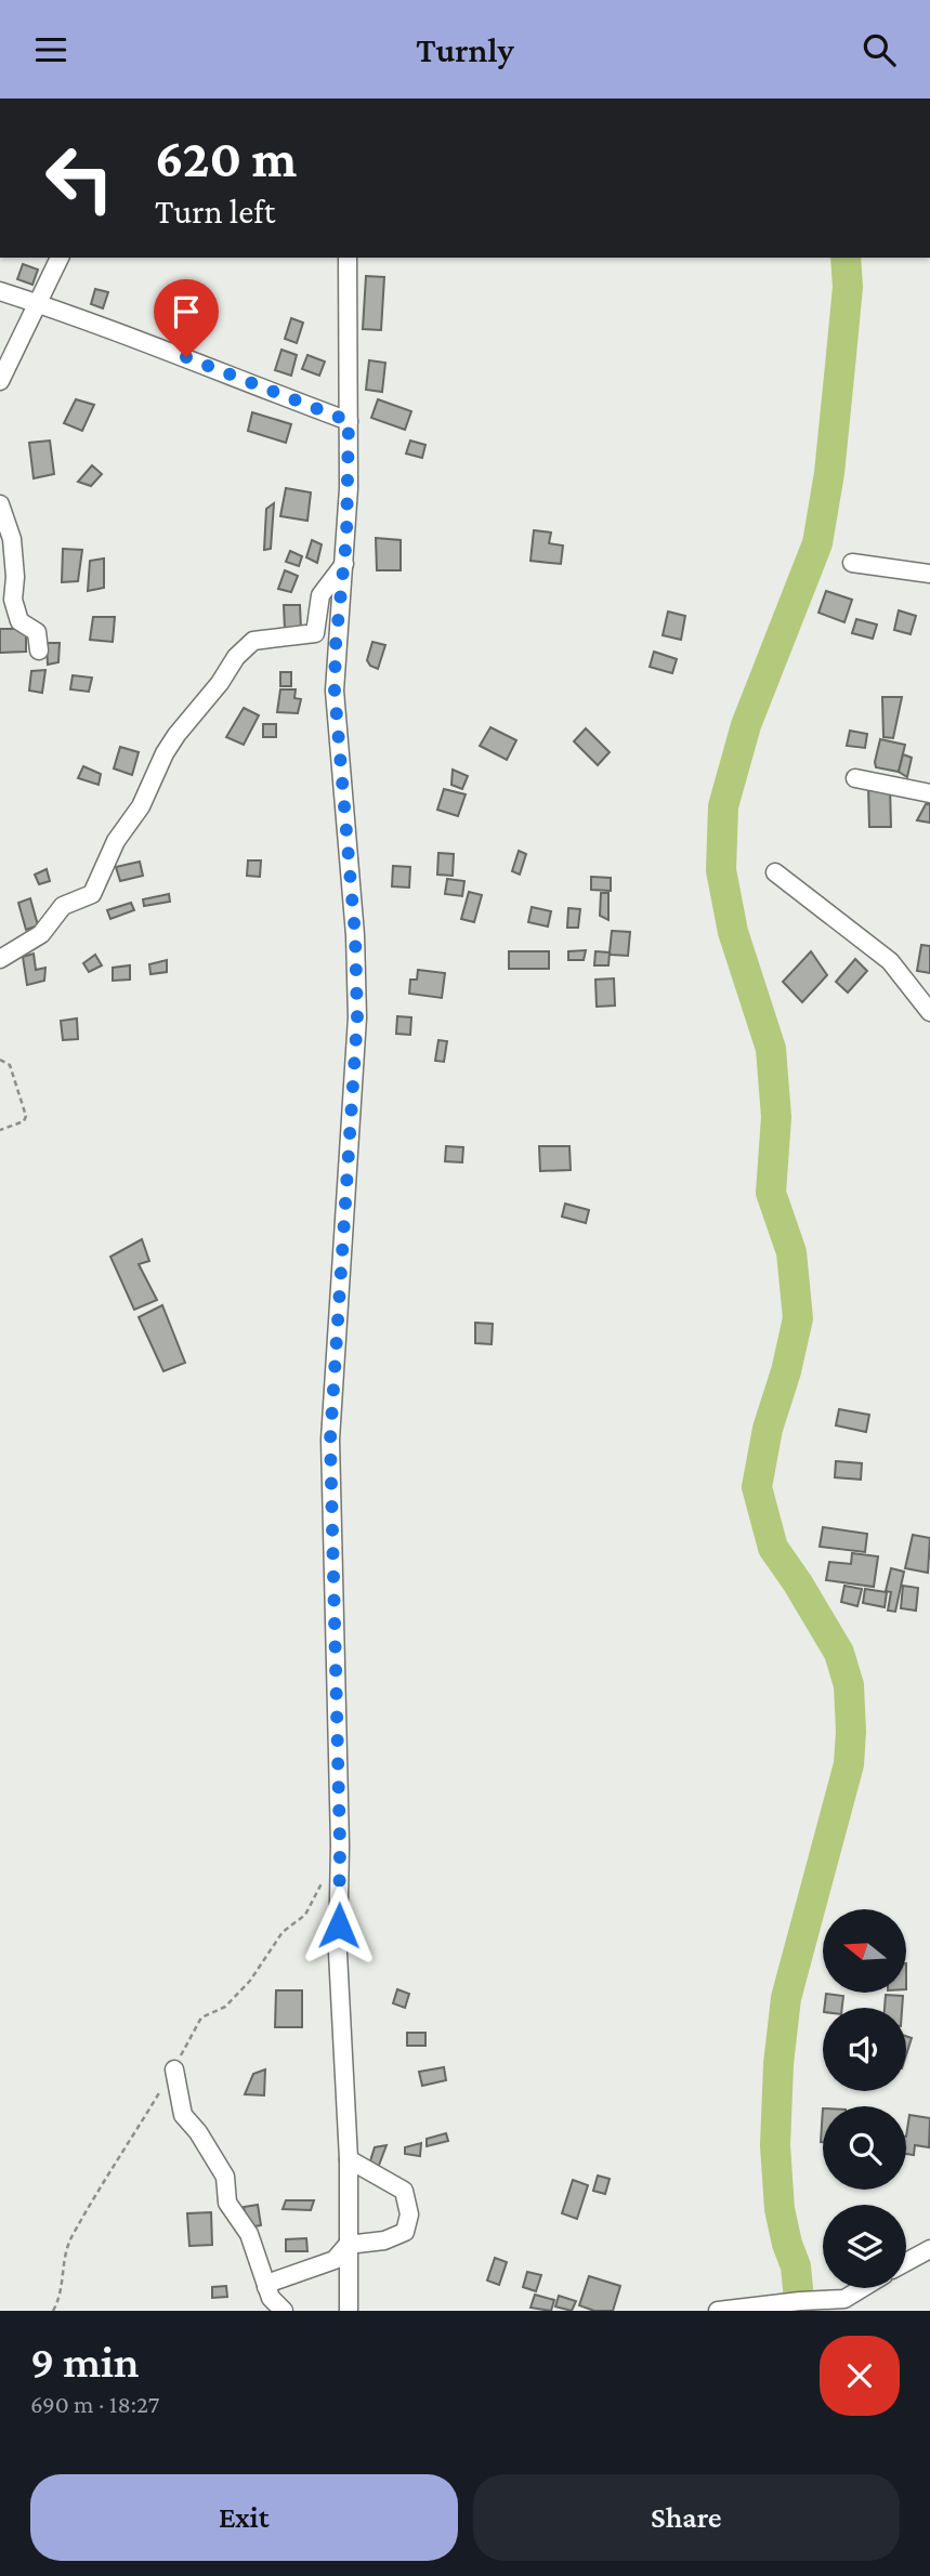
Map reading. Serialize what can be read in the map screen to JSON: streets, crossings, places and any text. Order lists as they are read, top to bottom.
{
  "north": "left",
  "page": {
    "header": "Turnly",
    "turn": ["620 m", "Turn left"],
    "heading": ["9 min", "690 m · 18:27"],
    "buttons": ["Exit", "Share"]
  }
}
